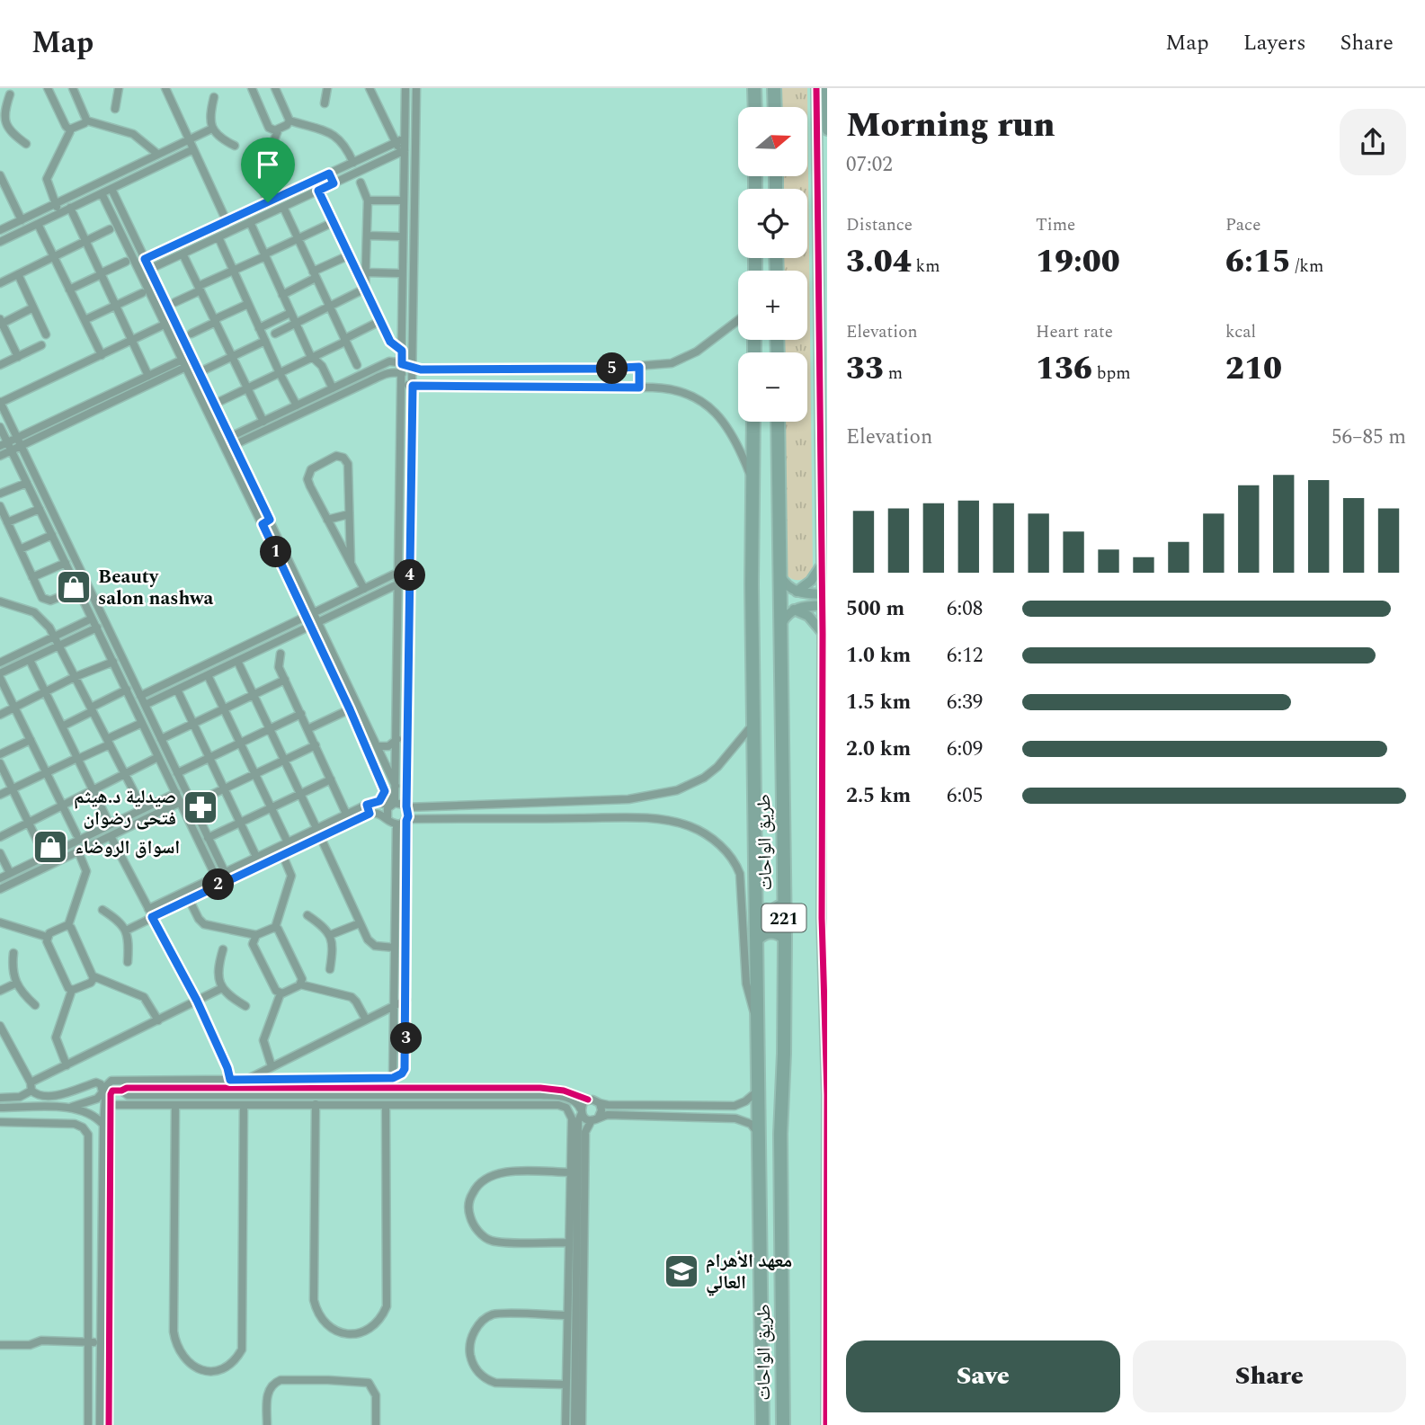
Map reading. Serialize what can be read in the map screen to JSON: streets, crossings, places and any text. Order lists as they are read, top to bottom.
{
  "streets": {
    "highway": ["طريق الواحات", "221"]
  },
  "places": {
    "shop": ["Beauty salon nashwa", "اسواق الروضاء"],
    "pharmacy": ["صيدلية د.هيثم فتحى رضوان"],
    "school or university": ["معهد الأهرام العالي"]
  },
  "north": "right",
  "page": {
    "header": "Map",
    "nav": ["Map", "Layers", "Share"],
    "heading": ["Morning run", "07:02"],
    "map_buttons": ["+", "−"],
    "stats": [
      ["Distance", "3.04 km"],
      ["Time", "19:00"],
      ["Pace", "6:15 /km"],
      ["Elevation", "33 m"],
      ["Heart rate", "136 bpm"],
      ["kcal", "210"]
    ],
    "pins": [
      "5",
      "1",
      "4",
      "2",
      "3"
    ],
    "chart": ["Elevation", "56–85 m"],
    "list": [
      {
        "name": "500 m",
        "note": "6:08"
      },
      {
        "name": "1.0 km",
        "note": "6:12"
      },
      {
        "name": "1.5 km",
        "note": "6:39"
      },
      {
        "name": "2.0 km",
        "note": "6:09"
      },
      {
        "name": "2.5 km",
        "note": "6:05"
      }
    ],
    "buttons": ["Save", "Share"]
  }
}
